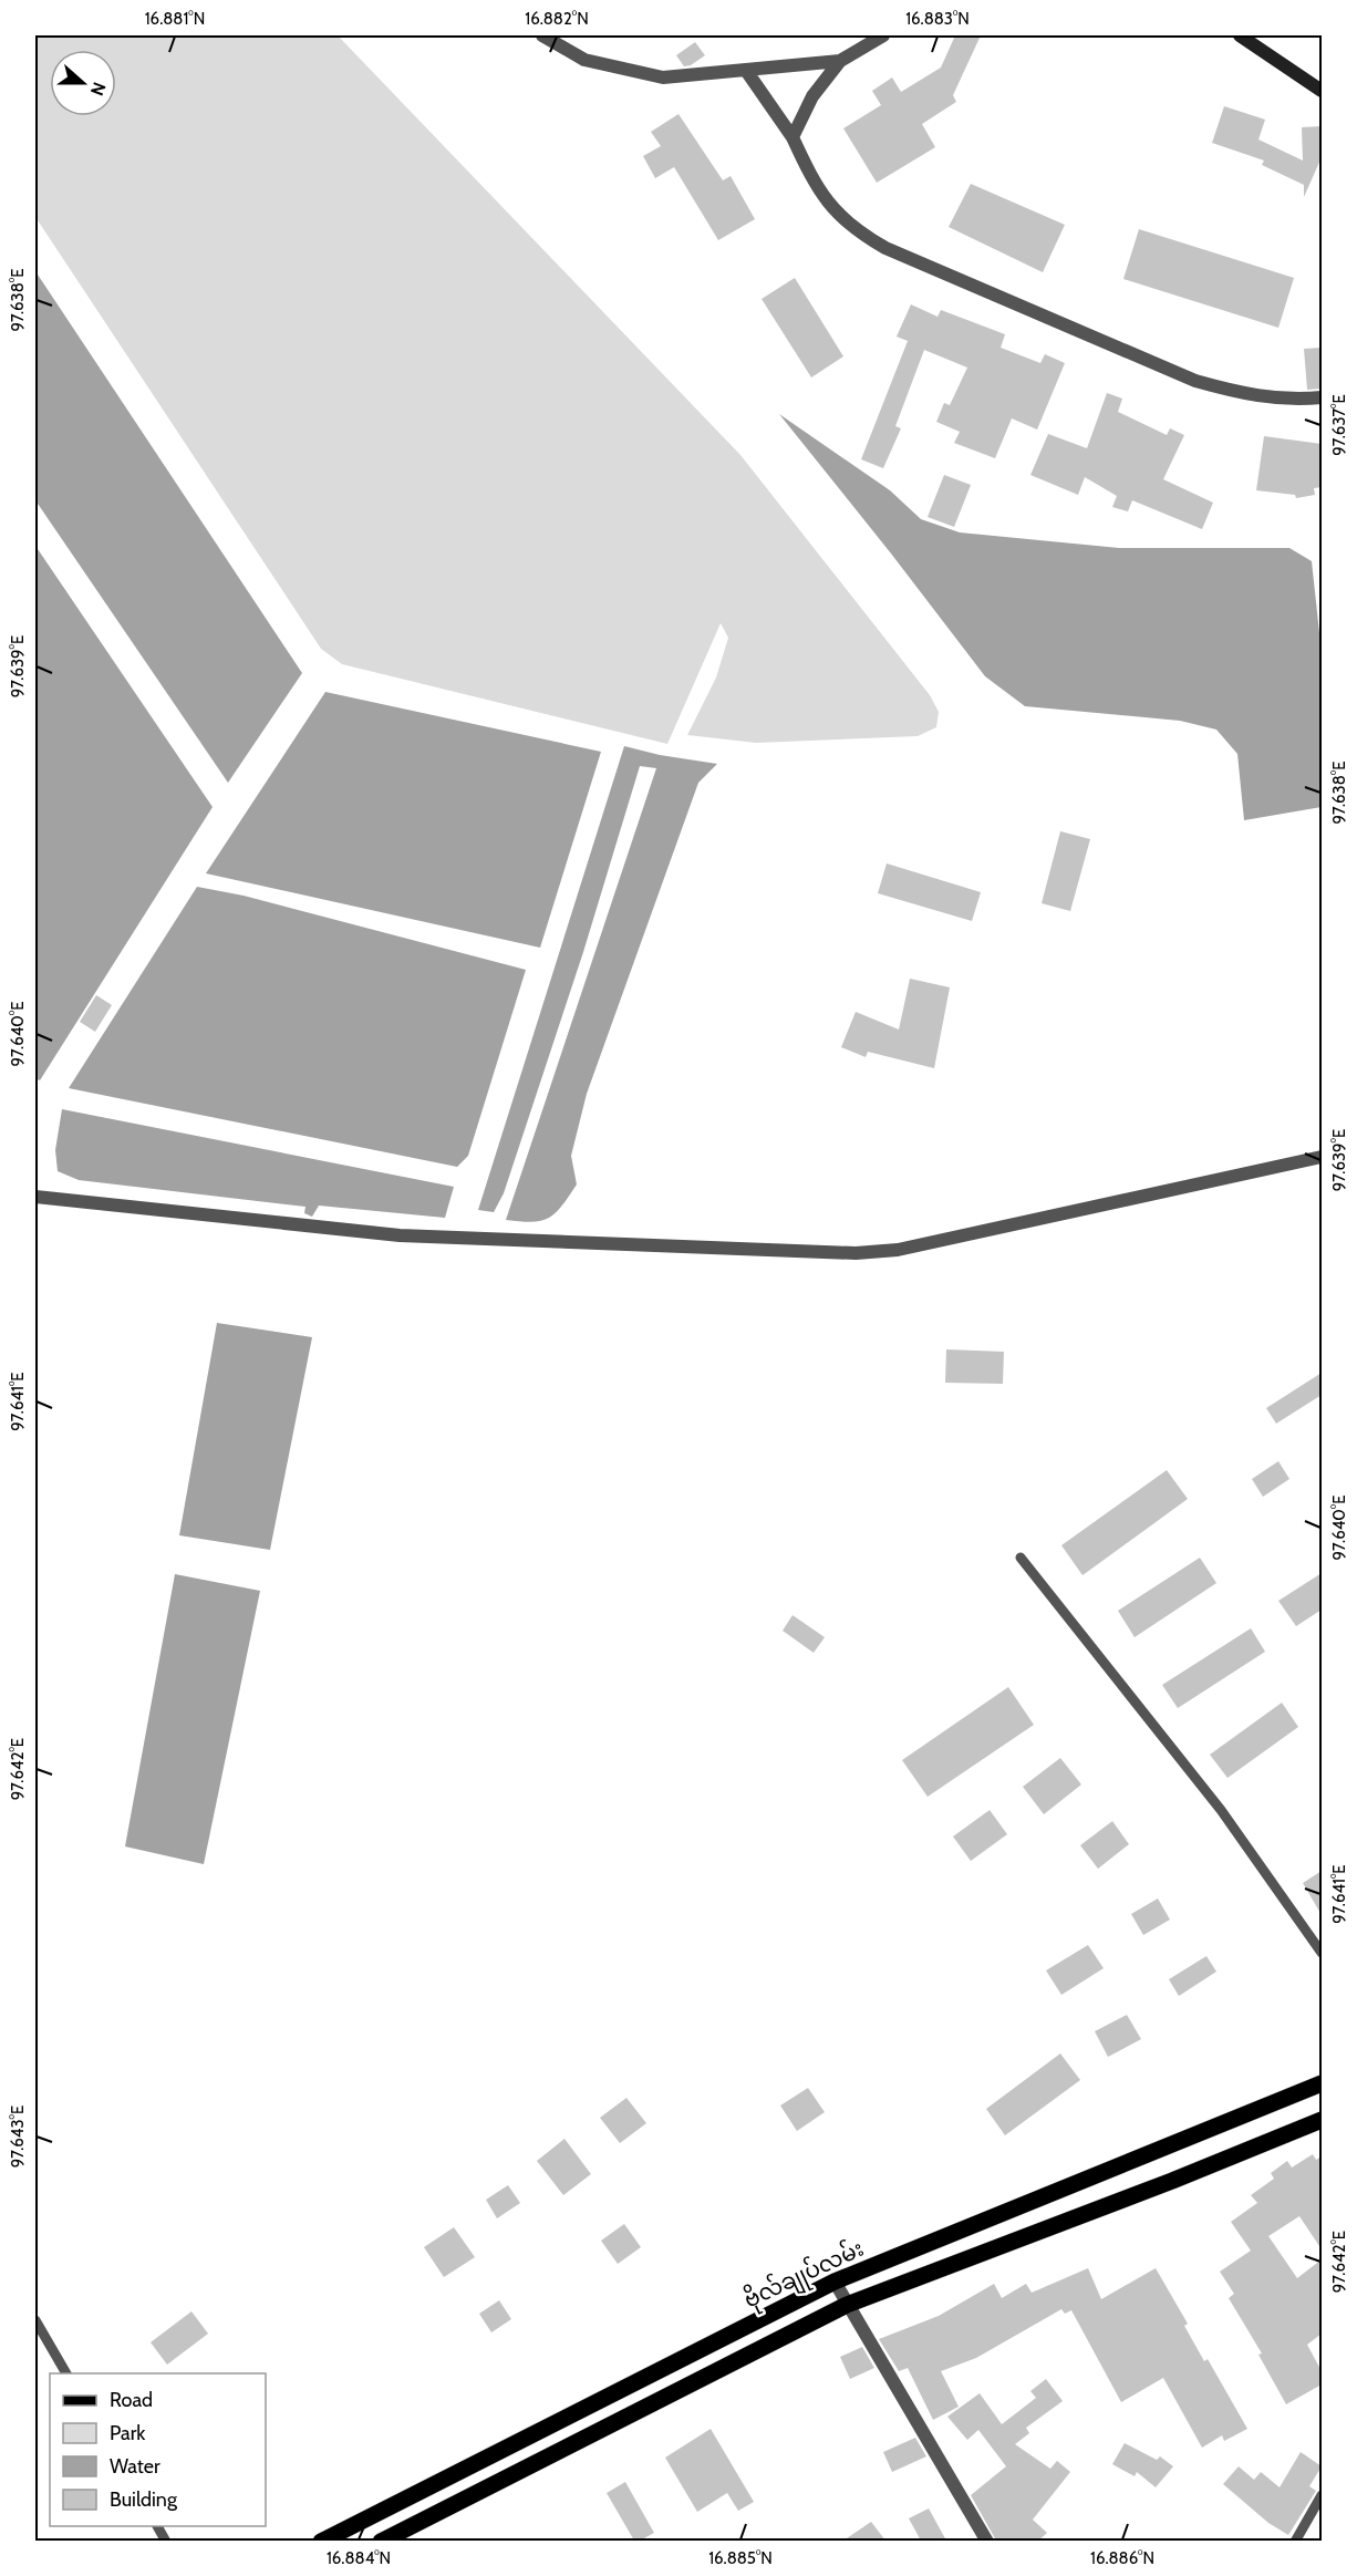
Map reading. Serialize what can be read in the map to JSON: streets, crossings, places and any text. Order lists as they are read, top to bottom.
{
  "streets": {
    "main road": ["ဗိုလ်ချုပ်လမ်း"]
  },
  "legend": [
    "Road",
    "Park",
    "Water",
    "Building"
  ],
  "north": "right",
  "coordinates": [
    "16.881°N",
    "16.882°N",
    "16.883°N",
    "97.638°E",
    "97.637°E",
    "97.639°E",
    "97.640°E",
    "97.641°E",
    "97.642°E",
    "97.643°E",
    "16.884°N",
    "16.885°N",
    "16.886°N"
  ]
}
